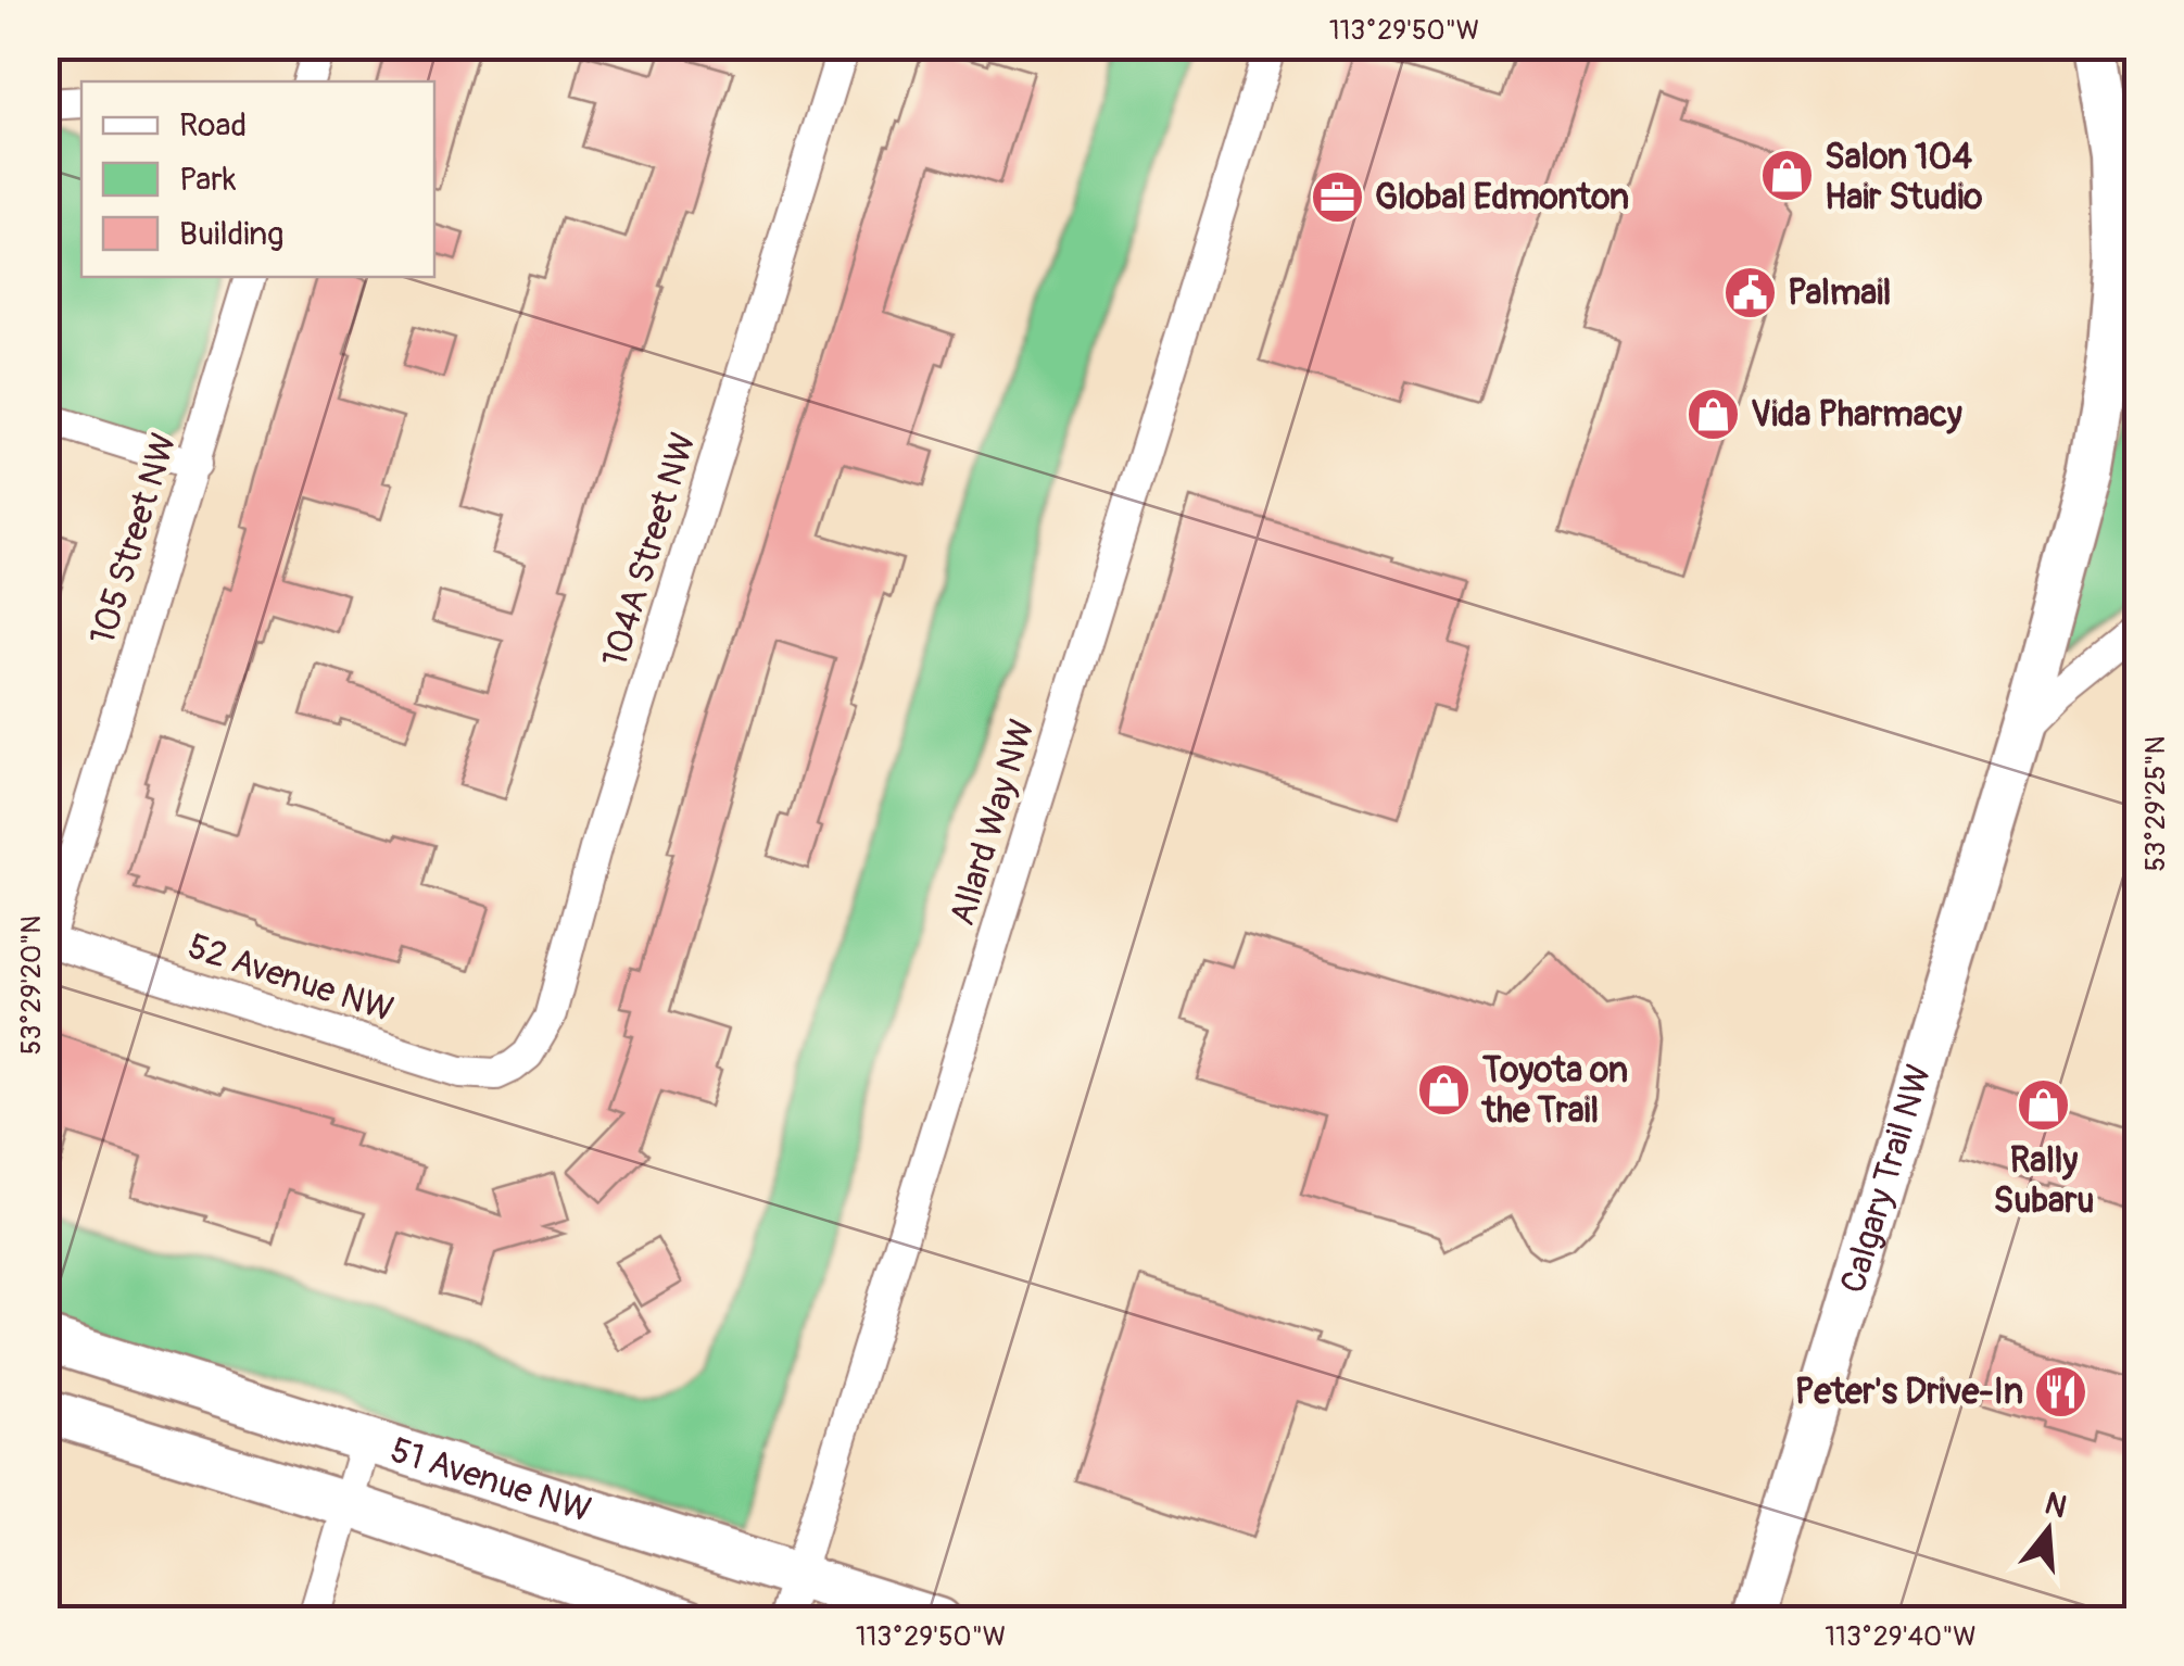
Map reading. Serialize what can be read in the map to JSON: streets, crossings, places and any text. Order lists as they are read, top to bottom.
{
  "streets": {
    "main road": ["Calgary Trail NW", "51 Avenue NW"],
    "street": [
      "105 Street NW",
      "104A Street NW",
      "Allard Way NW",
      "52 Avenue NW"
    ]
  },
  "crossings": [
    ["105 Street NW", "52 Avenue NW"],
    ["104A Street NW", "52 Avenue NW"],
    ["Allard Way NW", "51 Avenue NW"]
  ],
  "places": {
    "shop": [
      "Salon 104 Hair Studio",
      "Vida Pharmacy",
      "Toyota on the Trail",
      "Rally Subaru"
    ],
    "office": ["Global Edmonton"],
    "public building": ["Palmail"],
    "restaurant": ["Peter's Drive-In"]
  },
  "legend": ["Road", "Park", "Building"],
  "north": "top",
  "coordinates": [
    "113°29'50\"W",
    "53°29'25\"N",
    "53°29'20\"N",
    "113°29'40\"W"
  ]
}
